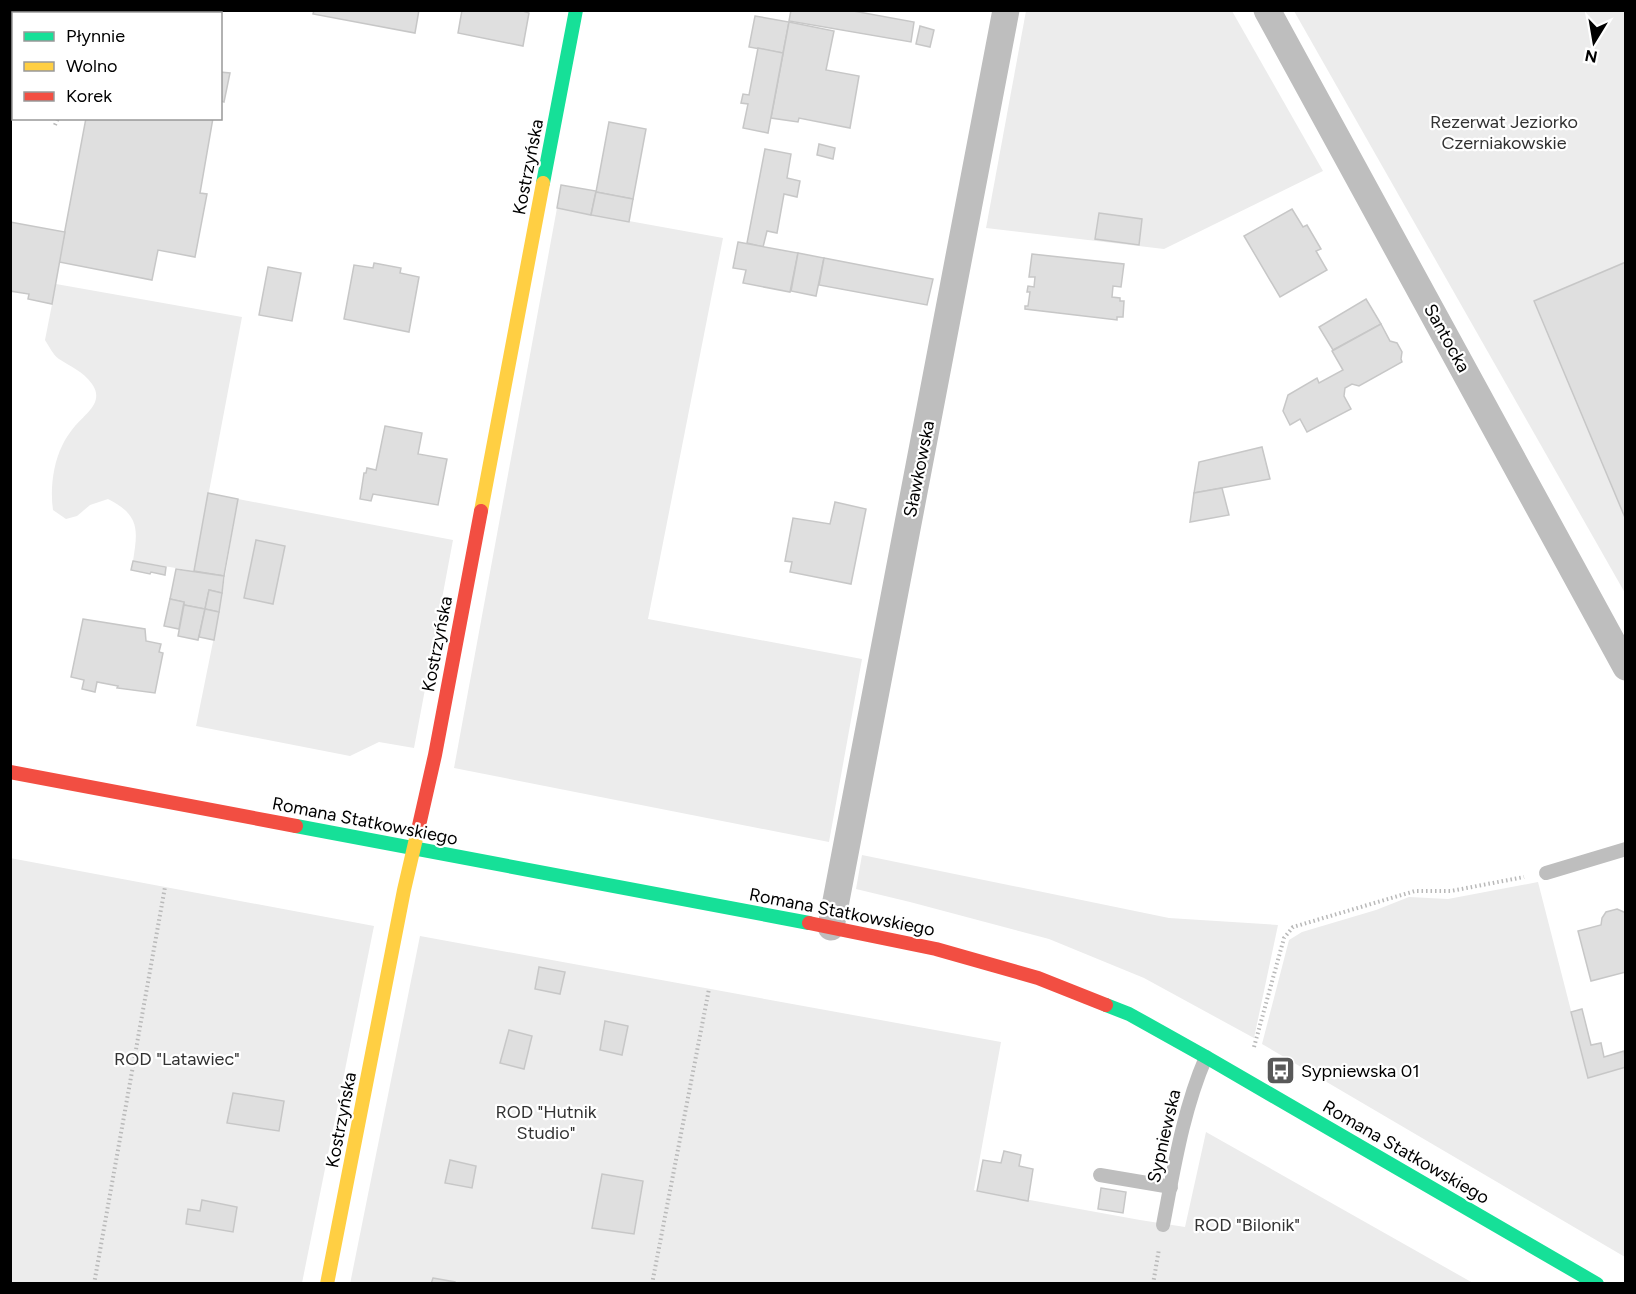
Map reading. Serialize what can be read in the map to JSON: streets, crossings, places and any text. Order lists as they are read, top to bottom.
{
  "streets": {
    "street": [
      "Kostrzyńska",
      "Santocka",
      "Sławkowska",
      "Romana Statkowskiego"
    ],
    "lane": ["Sypniewska"]
  },
  "crossings": [
    ["Kostrzyńska", "Romana Statkowskiego"],
    ["Sławkowska", "Romana Statkowskiego"],
    ["Romana Statkowskiego", "Sypniewska"]
  ],
  "parks": [
    "Rezerwat Jeziorko Czerniakowskie",
    "ROD \"Latawiec\"",
    "ROD \"Hutnik Studio\"",
    "ROD \"Bilonik\""
  ],
  "places": {
    "bus stop": ["Sypniewska 01"]
  },
  "legend": ["Płynnie", "Wolno", "Korek"],
  "north": "bottom"
}
